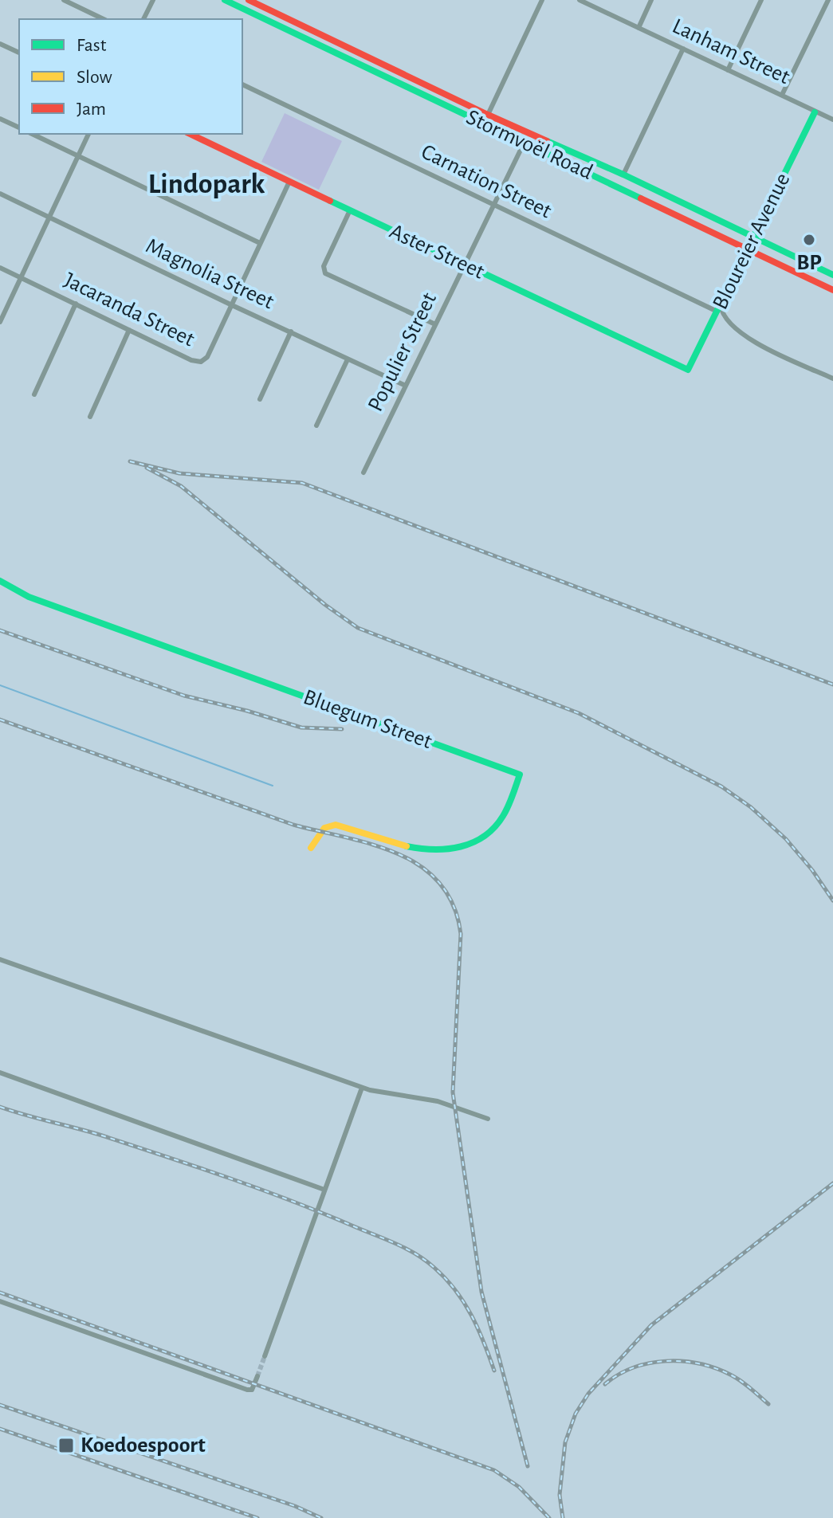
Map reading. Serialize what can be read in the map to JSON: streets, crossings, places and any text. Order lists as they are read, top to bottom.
{
  "streets": {
    "street": [
      "Lanham Street",
      "Stormvoël Road",
      "Carnation Street",
      "Bloureier Avenue",
      "Aster Street",
      "Magnolia Street",
      "Jacaranda Street",
      "Populier Street",
      "Bluegum Street"
    ]
  },
  "crossings": [
    ["Lanham Street", "Bloureier Avenue"],
    ["Stormvoël Road", "Bloureier Avenue"],
    ["Stormvoël Road", "Populier Street"],
    ["Carnation Street", "Bloureier Avenue"],
    ["Carnation Street", "Populier Street"],
    ["Bloureier Avenue", "Aster Street"],
    ["Aster Street", "Jacaranda Street"],
    ["Aster Street", "Populier Street"],
    ["Magnolia Street", "Jacaranda Street"],
    ["Magnolia Street", "Populier Street"]
  ],
  "districts": ["Lindopark"],
  "places": {
    "other": ["BP"],
    "transit": ["Koedoespoort"]
  },
  "legend": ["Fast", "Slow", "Jam"]
}
